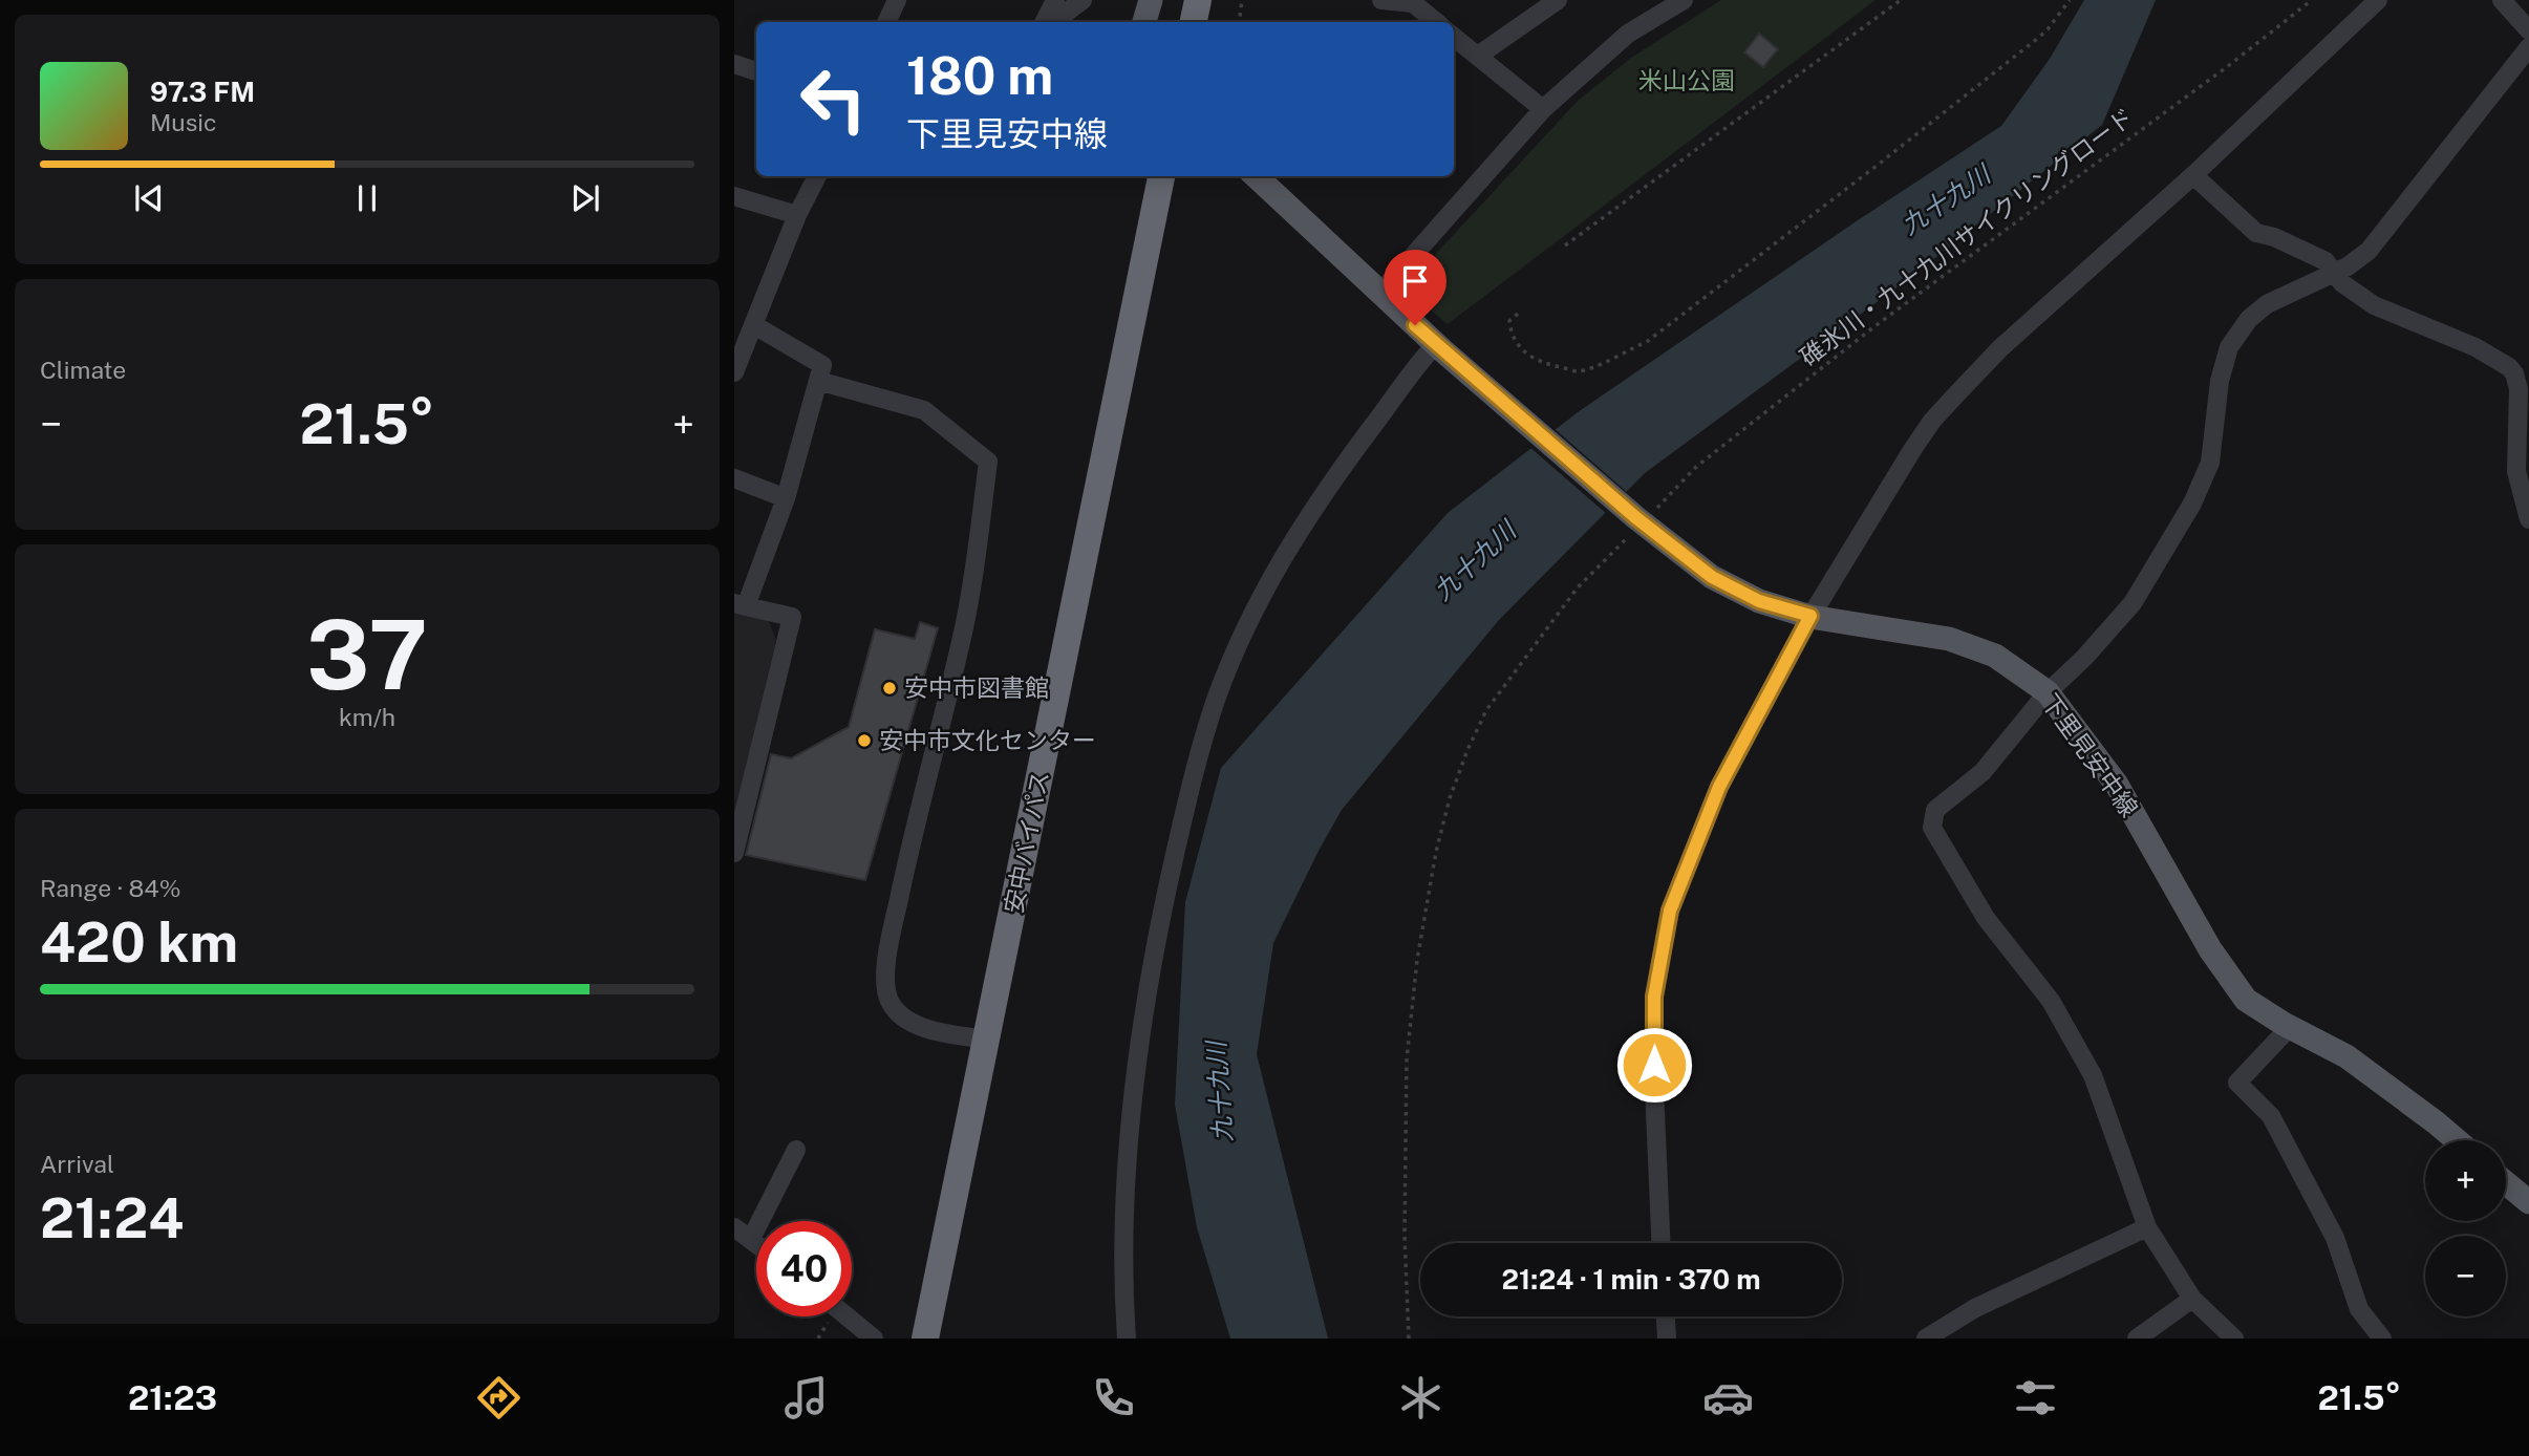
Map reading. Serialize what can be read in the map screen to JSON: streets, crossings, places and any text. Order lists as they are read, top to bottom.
{
  "streets": {
    "highway": ["安中バイパス"],
    "main road": ["下里見安中線"],
    "path": ["碓氷川・九十九川サイクリングロード"]
  },
  "crossings": [
    ["碓氷川・九十九川サイクリングロード", "下里見安中線"]
  ],
  "water": ["九十九川"],
  "parks": ["米山公園"],
  "places": ["安中市図書館", "安中市文化センター"],
  "page": {
    "turn": ["180 m", "下里見安中線"],
    "song": ["97.3 FM", "Music"],
    "tile": [
      "Climate",
      ["37", "km/h"],
      ["Range · 84%", "420 km"],
      ["Arrival", "21:24"]
    ],
    "heat": ["−", "21.5°", "+"],
    "map_buttons": ["+", "−"],
    "limit": "40",
    "trip": "21:24 · 1 min · 370 m",
    "tabs": ["21:23", "21.5°"]
  }
}
